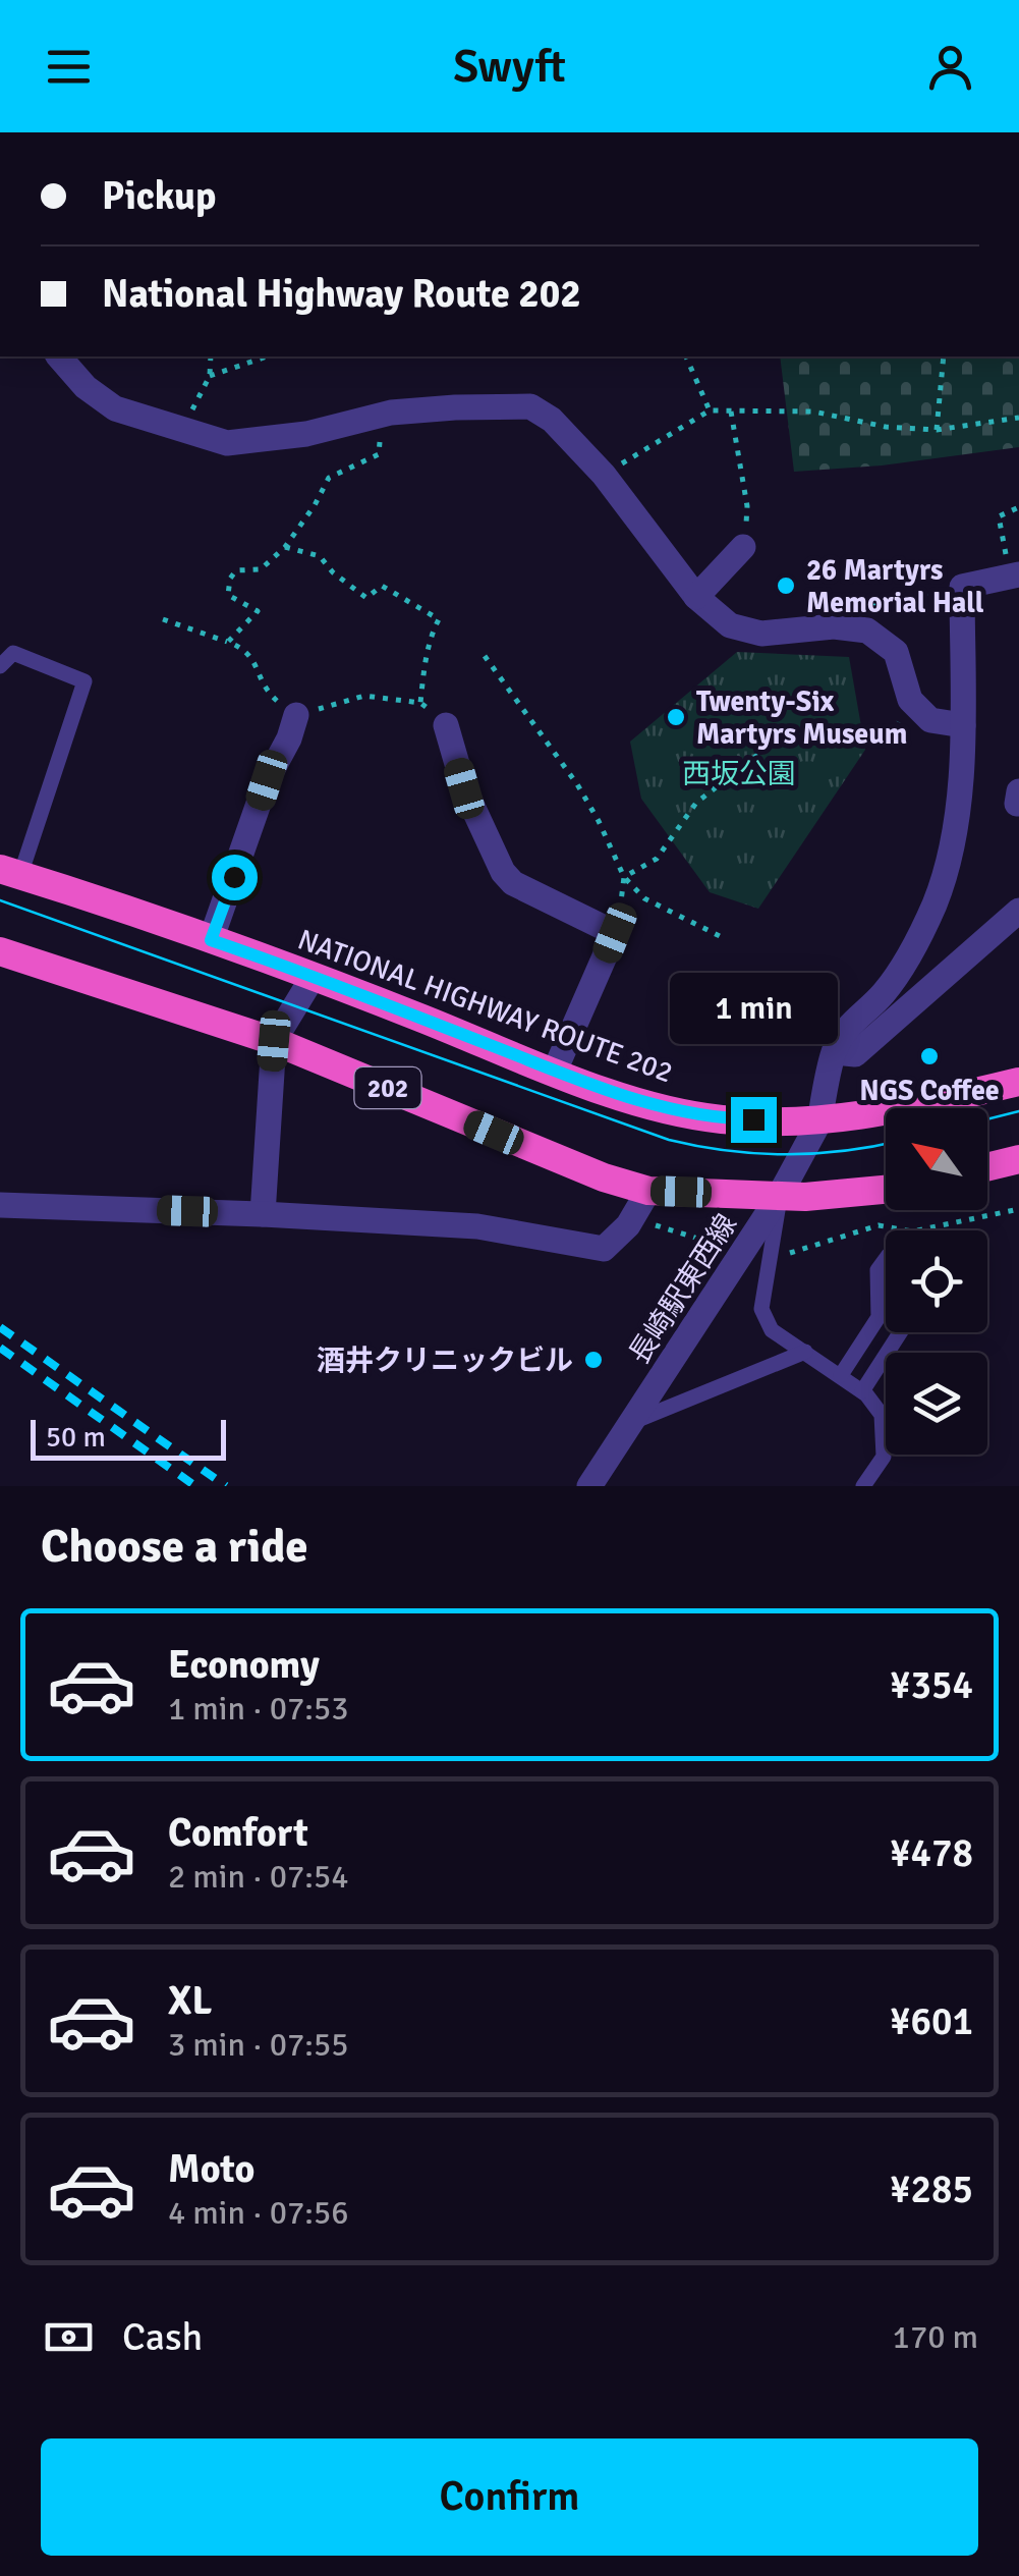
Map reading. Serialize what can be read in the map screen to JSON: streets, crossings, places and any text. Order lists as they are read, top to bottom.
{
  "streets": {
    "highway": ["NATIONAL HIGHWAY ROUTE 202", "202"],
    "street": ["長崎駅東西線"]
  },
  "crossings": [
    ["NATIONAL HIGHWAY ROUTE 202", "長崎駅東西線"],
    ["202", "長崎駅東西線"]
  ],
  "parks": ["西坂公園"],
  "places": [
    "26 Martyrs Memorial Hall",
    "Twenty-Six Martyrs Museum",
    "NGS Coffee",
    "酒井クリニックビル"
  ],
  "scale_bar": "50 m",
  "north": "top left",
  "page": {
    "header": "Swyft",
    "banner": ["Pickup", "National Highway Route 202"],
    "bubble": "1 min",
    "scale": "50 m",
    "heading": "Choose a ride",
    "list": [
      {
        "name": "Economy",
        "note": "1 min · 07:53",
        "value": "¥354"
      },
      {
        "name": "Comfort",
        "note": "2 min · 07:54",
        "value": "¥478"
      },
      {
        "name": "XL",
        "note": "3 min · 07:55",
        "value": "¥601"
      },
      {
        "name": "Moto",
        "note": "4 min · 07:56",
        "value": "¥285"
      }
    ],
    "pay": ["Cash", "170 m"],
    "buttons": "Confirm"
  }
}
